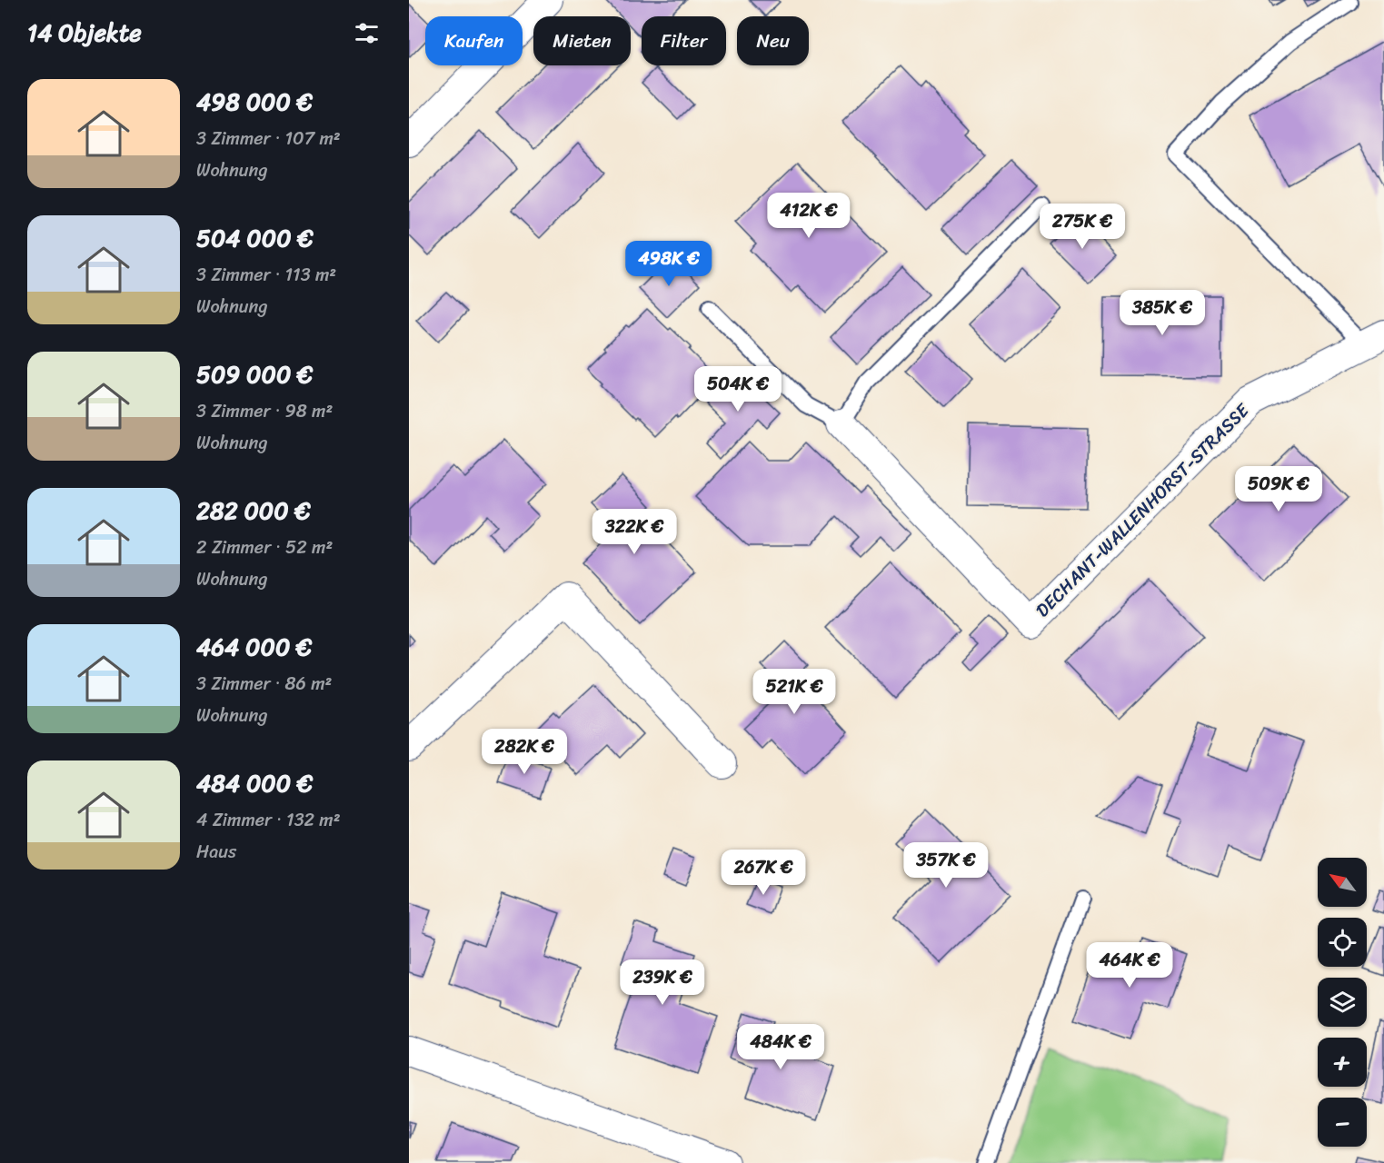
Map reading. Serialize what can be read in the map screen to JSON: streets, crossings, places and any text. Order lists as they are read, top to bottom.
{
  "streets": {
    "street": ["DECHANT-WALLENHORST-STRASSE"]
  },
  "north": "top left",
  "page": {
    "heading": "14 Objekte",
    "chip": [
      "Kaufen",
      "Mieten",
      "Filter",
      "Neu"
    ],
    "list": [
      {
        "name": "498 000 €",
        "note": "3 Zimmer · 107 m² · Wohnung"
      },
      {
        "name": "504 000 €",
        "note": "3 Zimmer · 113 m² · Wohnung"
      },
      {
        "name": "509 000 €",
        "note": "3 Zimmer · 98 m² · Wohnung"
      },
      {
        "name": "282 000 €",
        "note": "2 Zimmer · 52 m² · Wohnung"
      },
      {
        "name": "464 000 €",
        "note": "3 Zimmer · 86 m² · Wohnung"
      },
      {
        "name": "484 000 €",
        "note": "4 Zimmer · 132 m² · Haus"
      }
    ],
    "price": [
      "412K €",
      "275K €",
      "498K €",
      "385K €",
      "504K €",
      "509K €",
      "322K €",
      "521K €",
      "282K €",
      "357K €",
      "267K €",
      "464K €",
      "239K €",
      "484K €"
    ],
    "map_buttons": ["+", "−"]
  }
}
